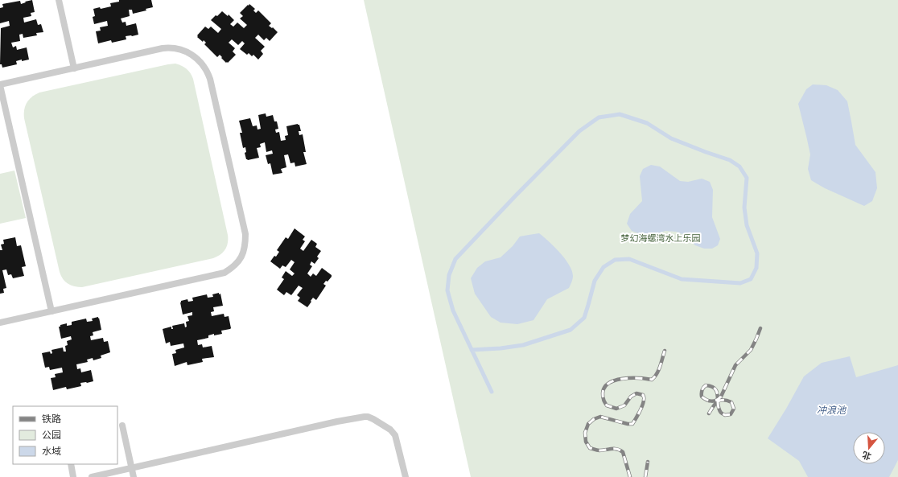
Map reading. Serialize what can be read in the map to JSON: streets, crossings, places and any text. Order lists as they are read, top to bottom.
{
  "water": ["冲浪池"],
  "parks": ["梦幻海螺湾水上乐园"],
  "legend": ["铁路", "公园", "水域"],
  "north": "bottom"
}
